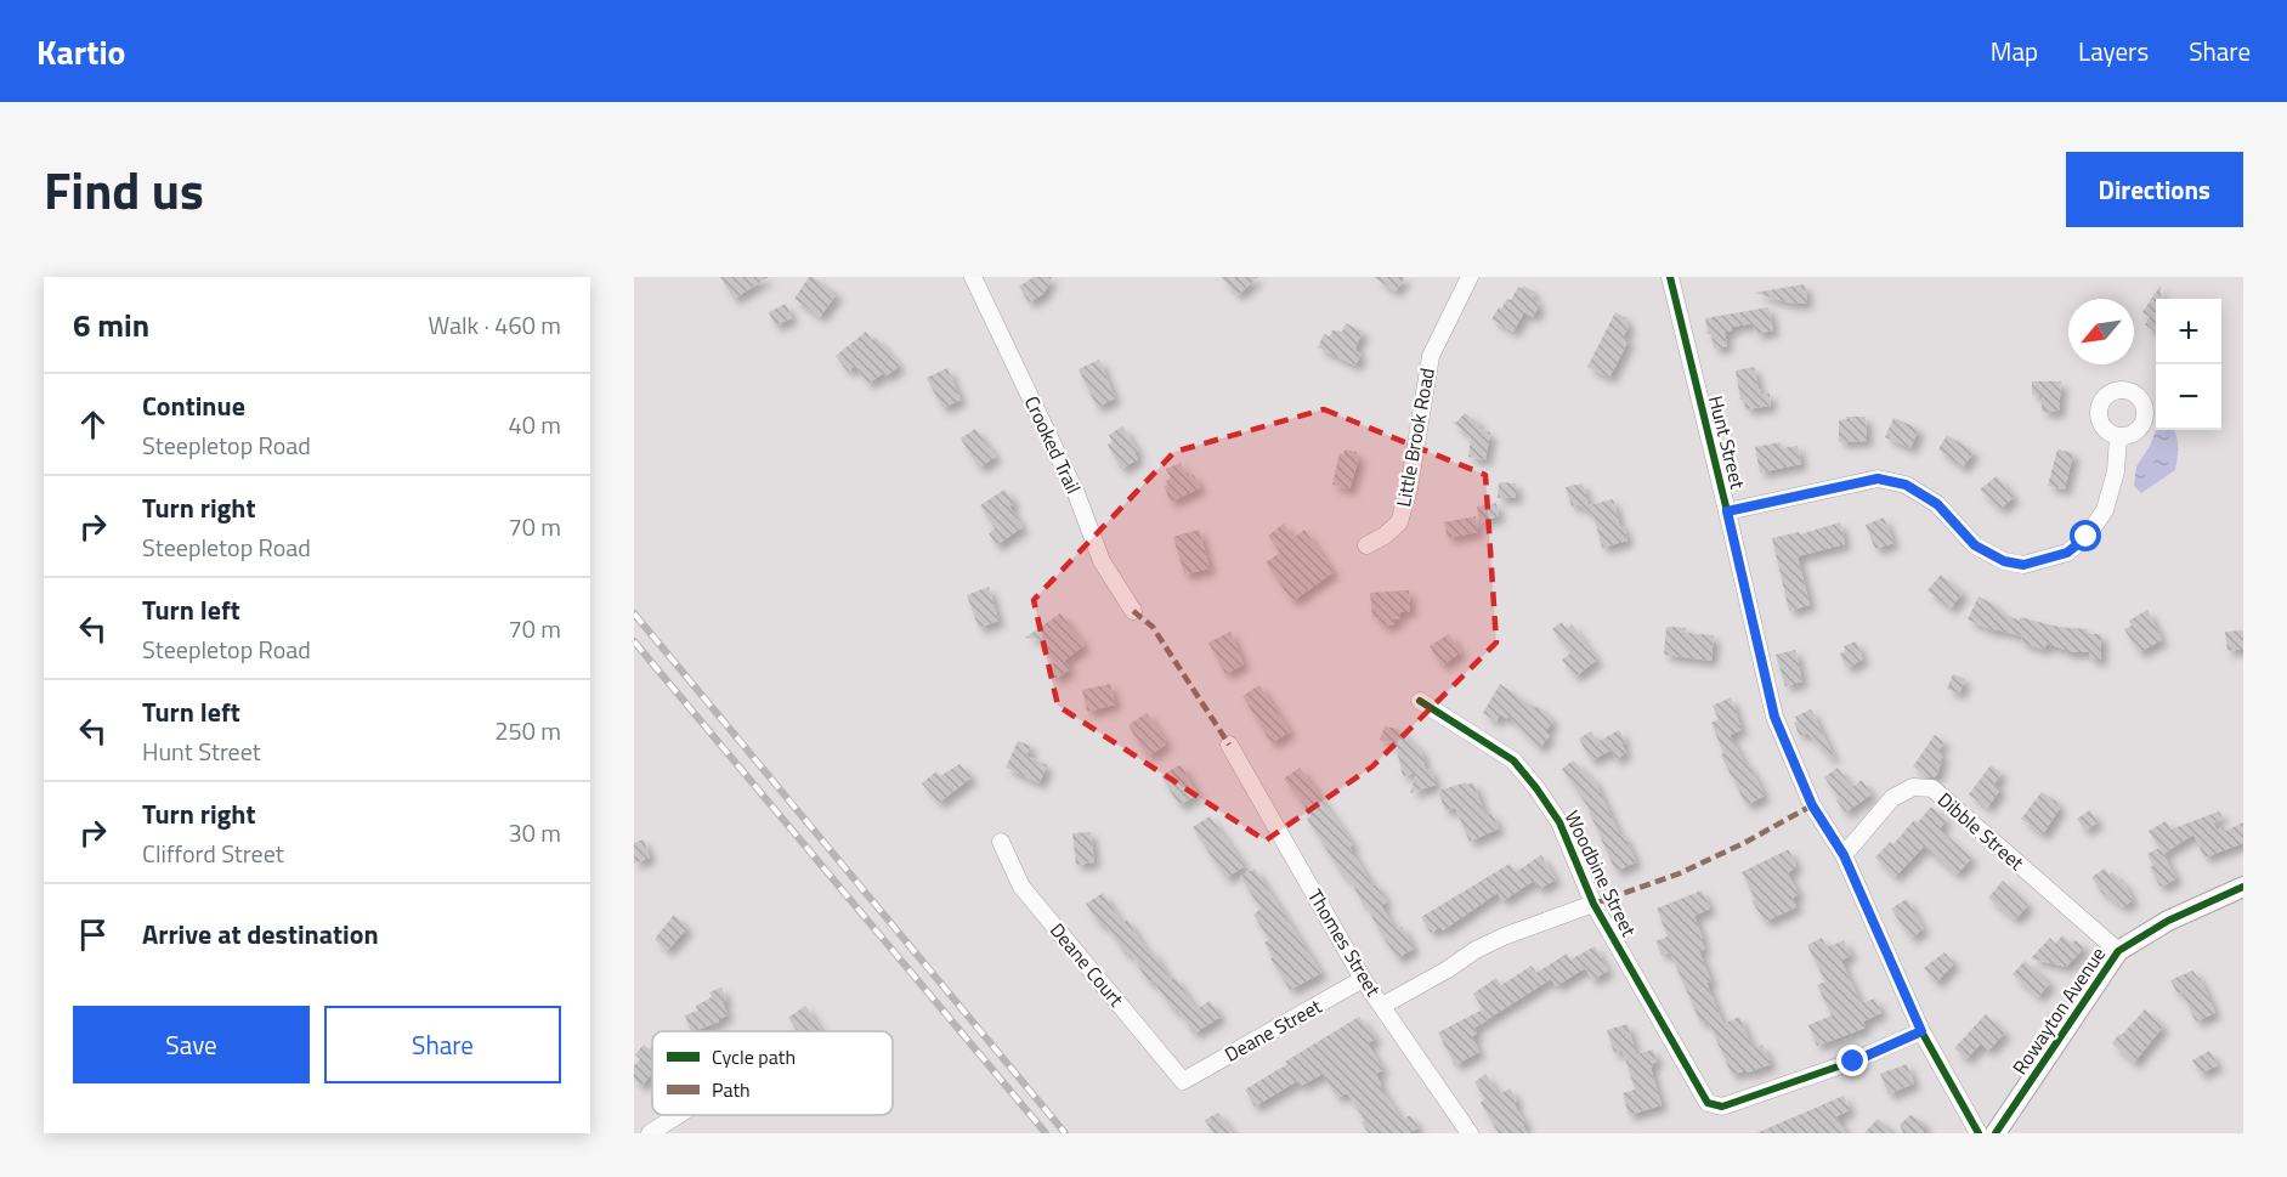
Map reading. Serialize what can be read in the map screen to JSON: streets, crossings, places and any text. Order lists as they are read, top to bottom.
{
  "streets": {
    "street": [
      "Little Brook Road",
      "Hunt Street",
      "Crooked Trail",
      "Dibble Street",
      "Woodbine Street",
      "Thomes Street",
      "Deane Court",
      "Rowayton Avenue",
      "Deane Street"
    ]
  },
  "crossings": [
    ["Hunt Street", "Dibble Street"],
    ["Hunt Street", "Woodbine Street"],
    ["Dibble Street", "Rowayton Avenue"],
    ["Thomes Street", "Deane Street"],
    ["Deane Court", "Deane Street"]
  ],
  "legend": ["Cycle path", "Path"],
  "north": "bottom left",
  "page": {
    "header": "Kartio",
    "nav": ["Map", "Layers", "Share"],
    "title": "Find us",
    "buttons": [
      "Directions",
      ["Save", "Share"]
    ],
    "heading": ["6 min", "Walk · 460 m"],
    "map_buttons": ["+", "−"],
    "list": [
      ["Continue", "Steepletop Road", "40 m"],
      ["Turn right", "Steepletop Road", "70 m"],
      ["Turn left", "Steepletop Road", "70 m"],
      ["Turn left", "Hunt Street", "250 m"],
      ["Turn right", "Clifford Street", "30 m"],
      "Arrive at destination"
    ]
  }
}
